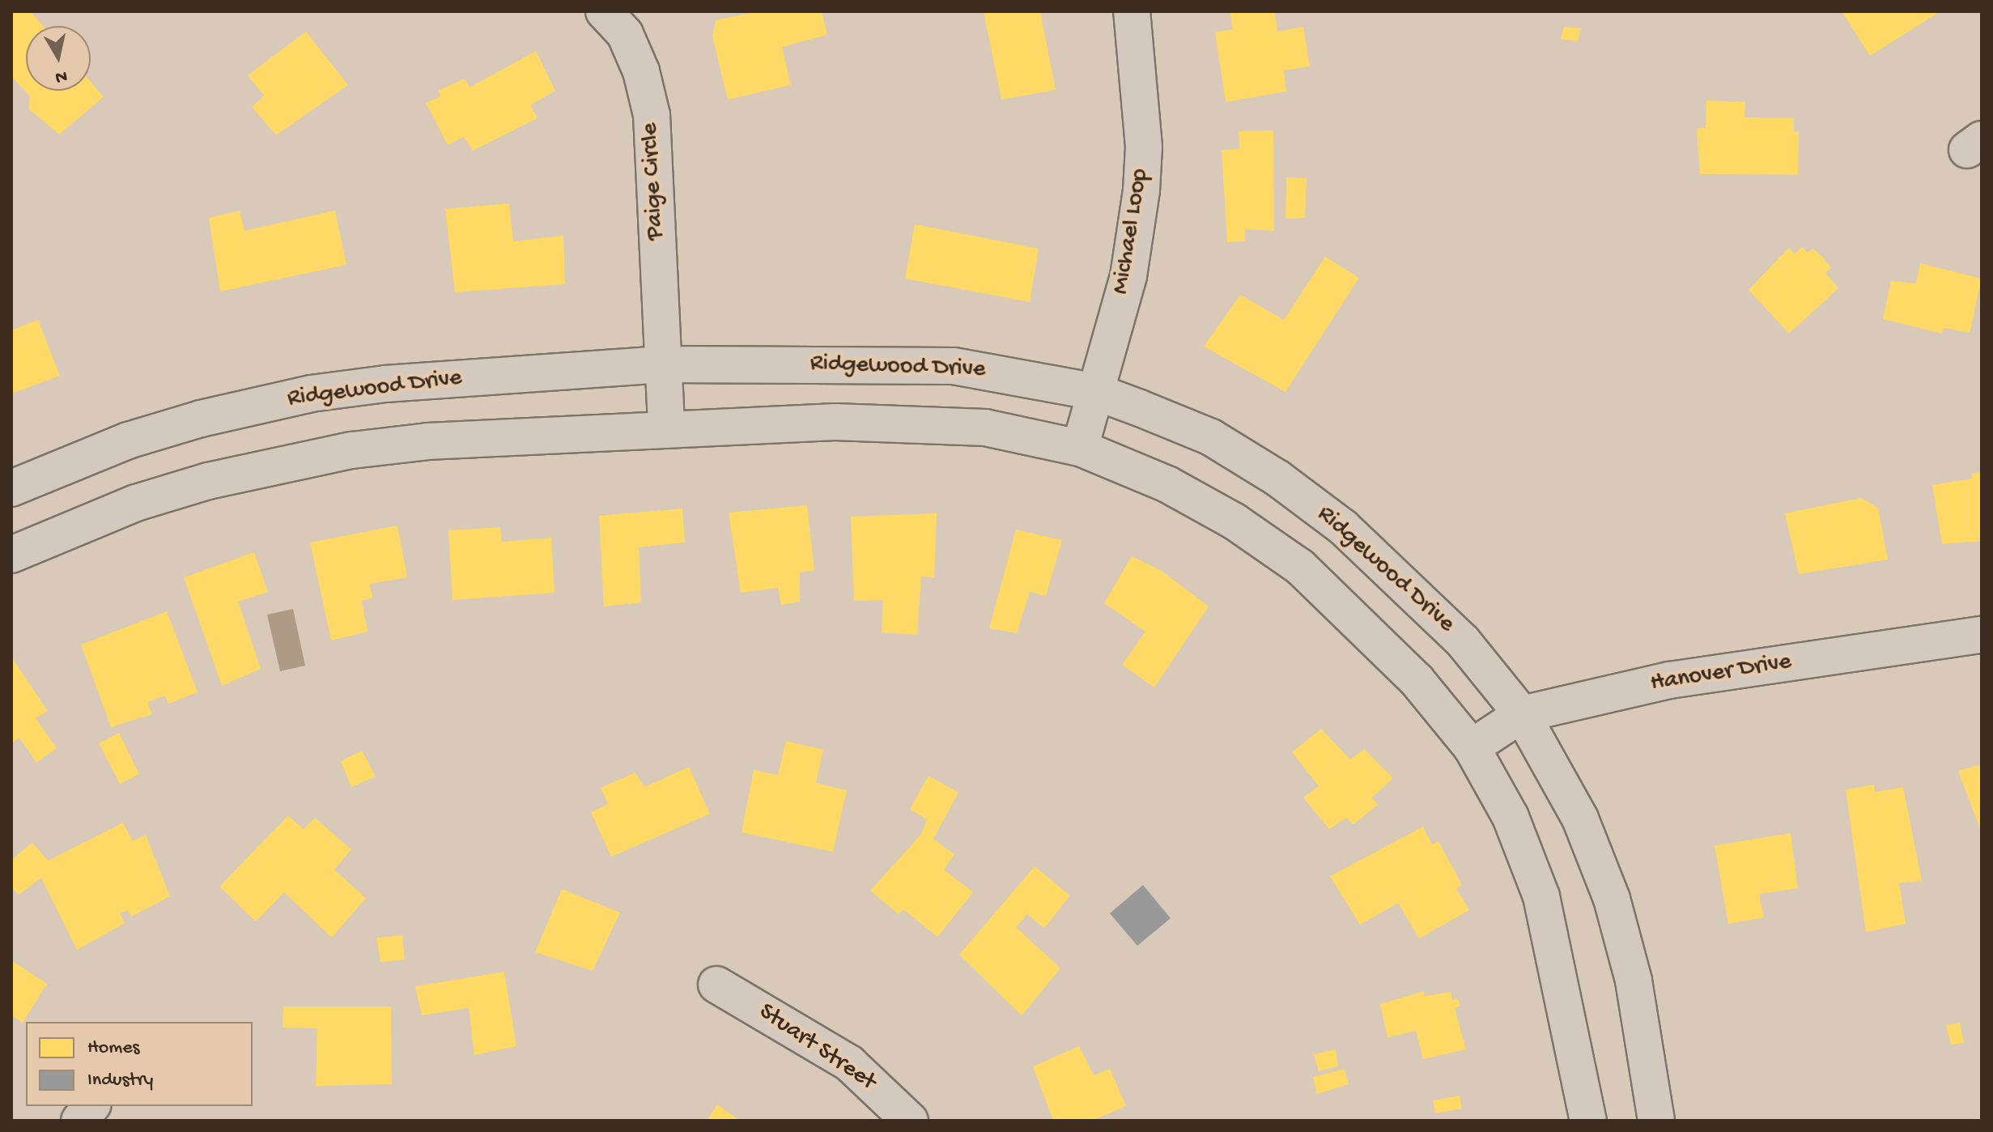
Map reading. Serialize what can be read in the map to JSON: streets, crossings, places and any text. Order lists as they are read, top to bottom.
{
  "streets": {
    "street": [
      "Paige Circle",
      "Michael Loop",
      "Ridgewood Drive",
      "Hanover Drive",
      "Stuart Street"
    ]
  },
  "crossings": [
    ["Paige Circle", "Ridgewood Drive"],
    ["Michael Loop", "Ridgewood Drive"],
    ["Ridgewood Drive", "Hanover Drive"]
  ],
  "legend": ["Homes", "Industry"],
  "north": "bottom"
}
